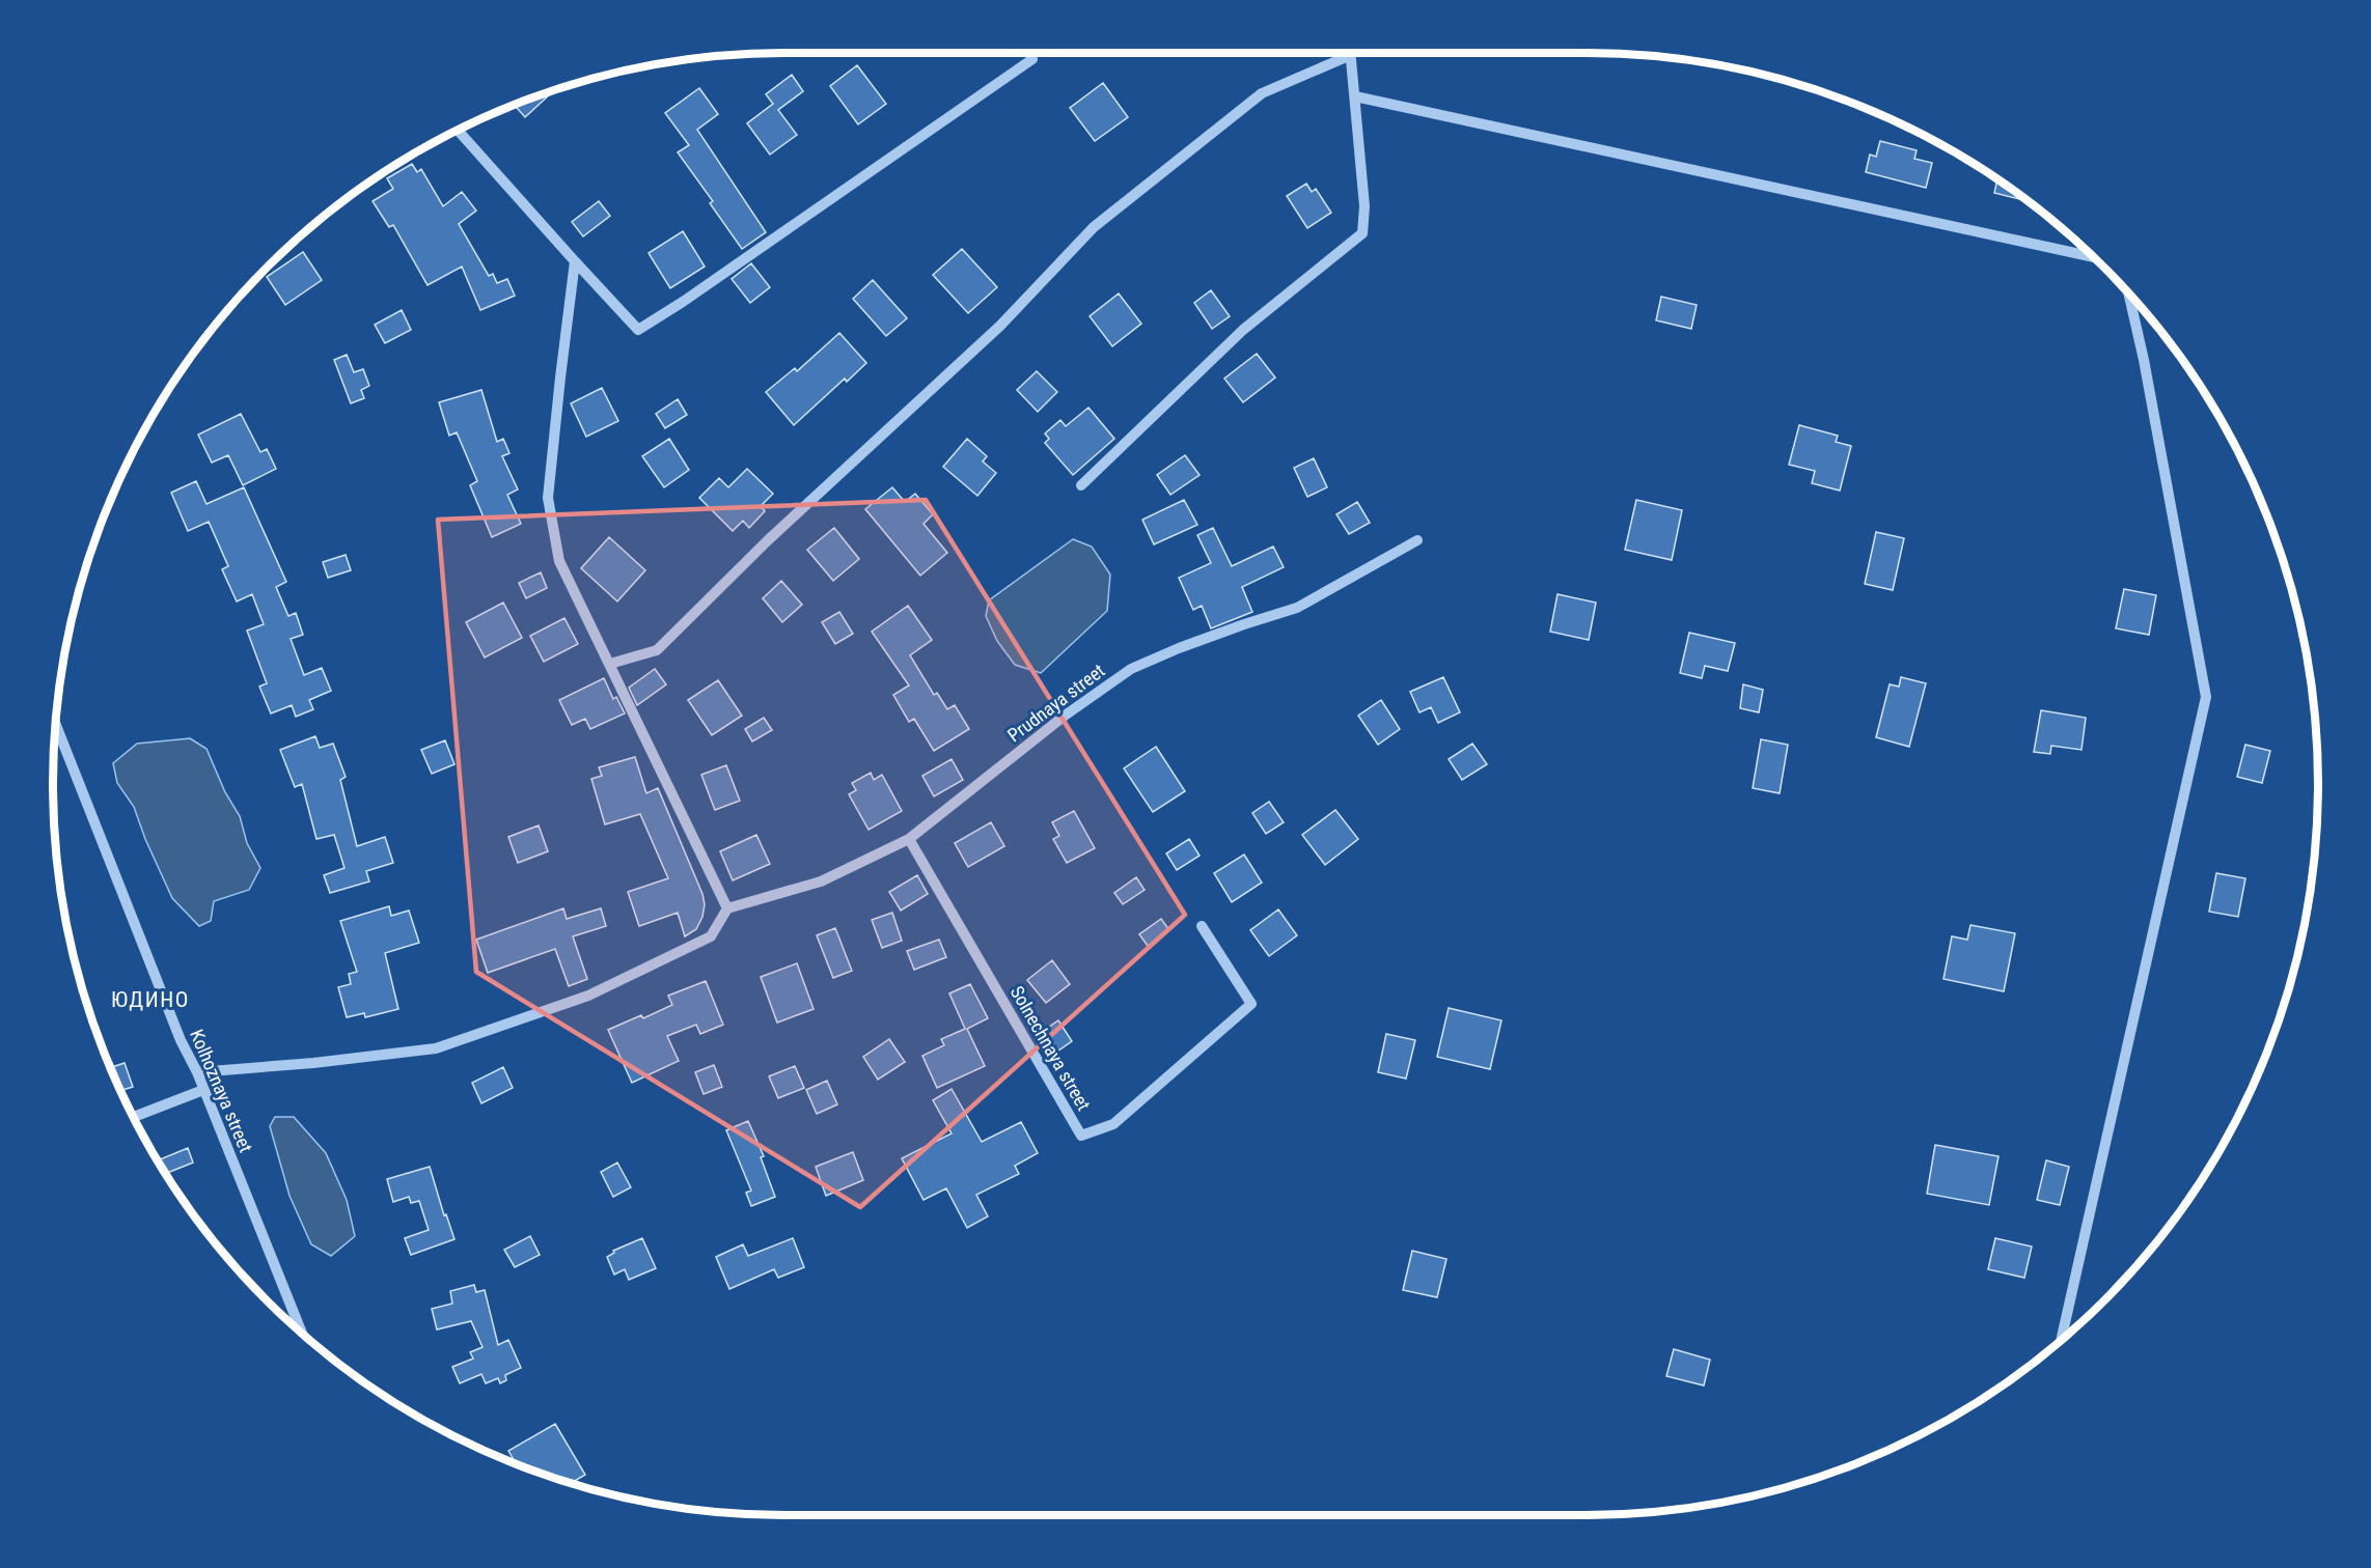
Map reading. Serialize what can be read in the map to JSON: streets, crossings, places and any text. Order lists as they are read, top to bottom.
{
  "streets": {
    "street": ["Prudnaya street", "Solnechnaya street", "Kolhoznaya street"]
  },
  "crossings": [
    ["Prudnaya street", "Solnechnaya street"]
  ],
  "districts": ["ЮДИНО"]
}
